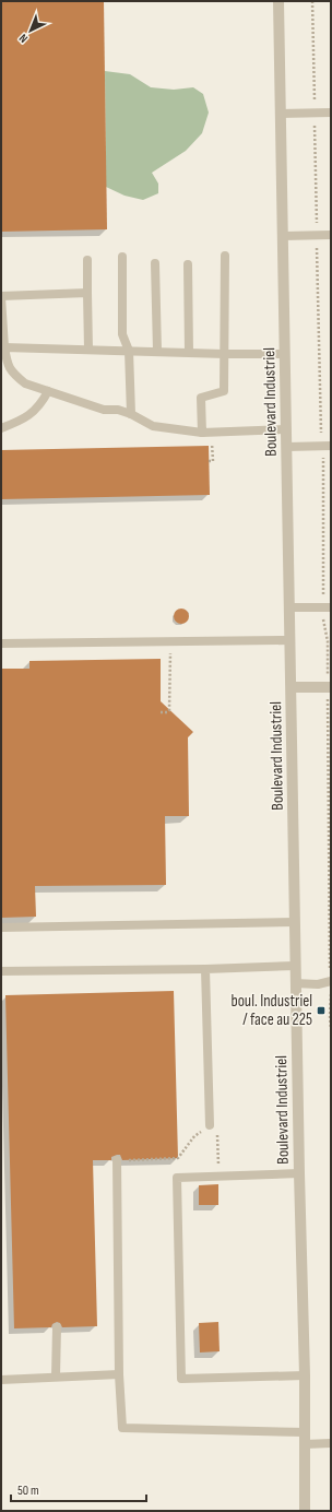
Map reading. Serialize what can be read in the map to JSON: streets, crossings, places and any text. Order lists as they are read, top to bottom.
{
  "streets": {
    "street": ["Boulevard Industriel"]
  },
  "places": {
    "transit": ["boul. Industriel / face au 225"]
  },
  "scale_bar": "50 m",
  "north": "bottom left"
}
